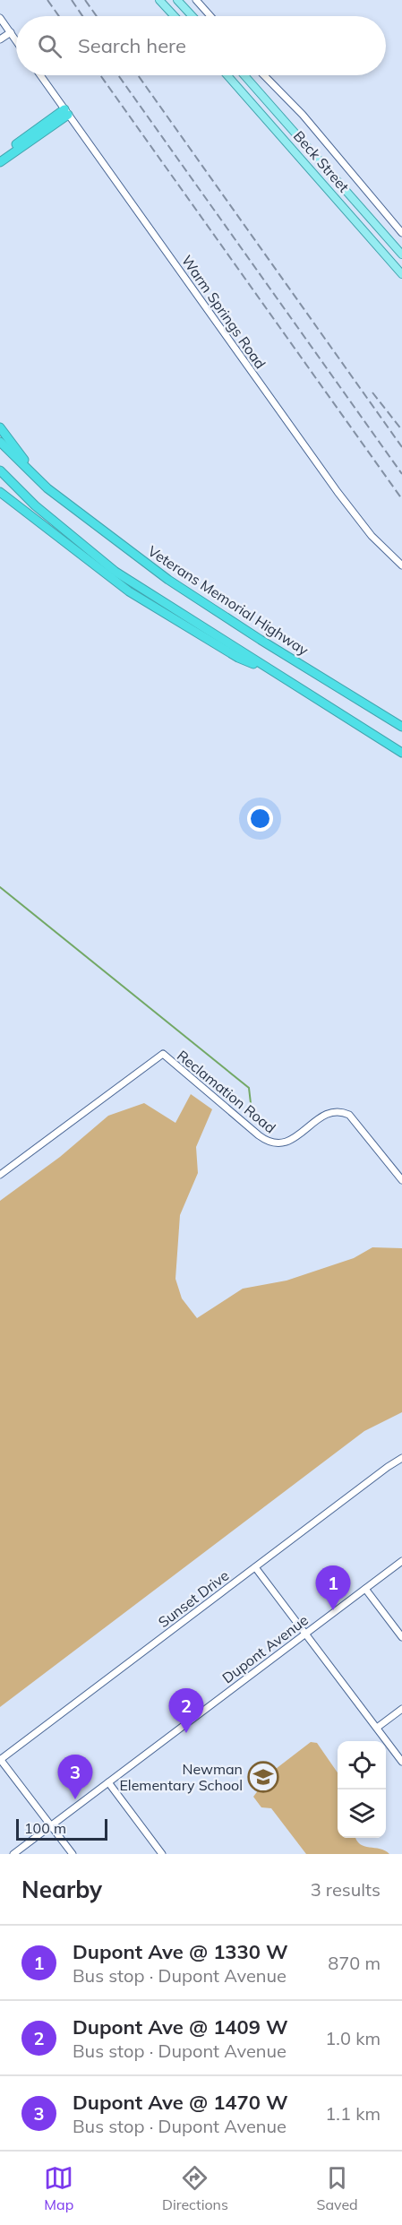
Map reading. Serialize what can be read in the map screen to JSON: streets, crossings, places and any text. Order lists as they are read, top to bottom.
{
  "streets": {
    "highway": ["Veterans Memorial Highway"],
    "main road": ["Beck Street"],
    "street": [
      "Warm Springs Road",
      "Reclamation Road",
      "Sunset Drive",
      "Dupont Avenue"
    ]
  },
  "places": {
    "school or university": ["Newman Elementary School"]
  },
  "scale_bar": "100 m",
  "page": {
    "search": "Search here",
    "pins": ["1", "2", "3"],
    "scale": "100 m",
    "heading": ["Nearby", "3 results"],
    "list": [
      {
        "mark": "1",
        "name": "Dupont Ave @ 1330 W",
        "note": "Bus stop · Dupont Avenue",
        "value": "870 m"
      },
      {
        "mark": "2",
        "name": "Dupont Ave @ 1409 W",
        "note": "Bus stop · Dupont Avenue",
        "value": "1.0 km"
      },
      {
        "mark": "3",
        "name": "Dupont Ave @ 1470 W",
        "note": "Bus stop · Dupont Avenue",
        "value": "1.1 km"
      }
    ],
    "nav": ["Map", "Directions", "Saved"]
  }
}
